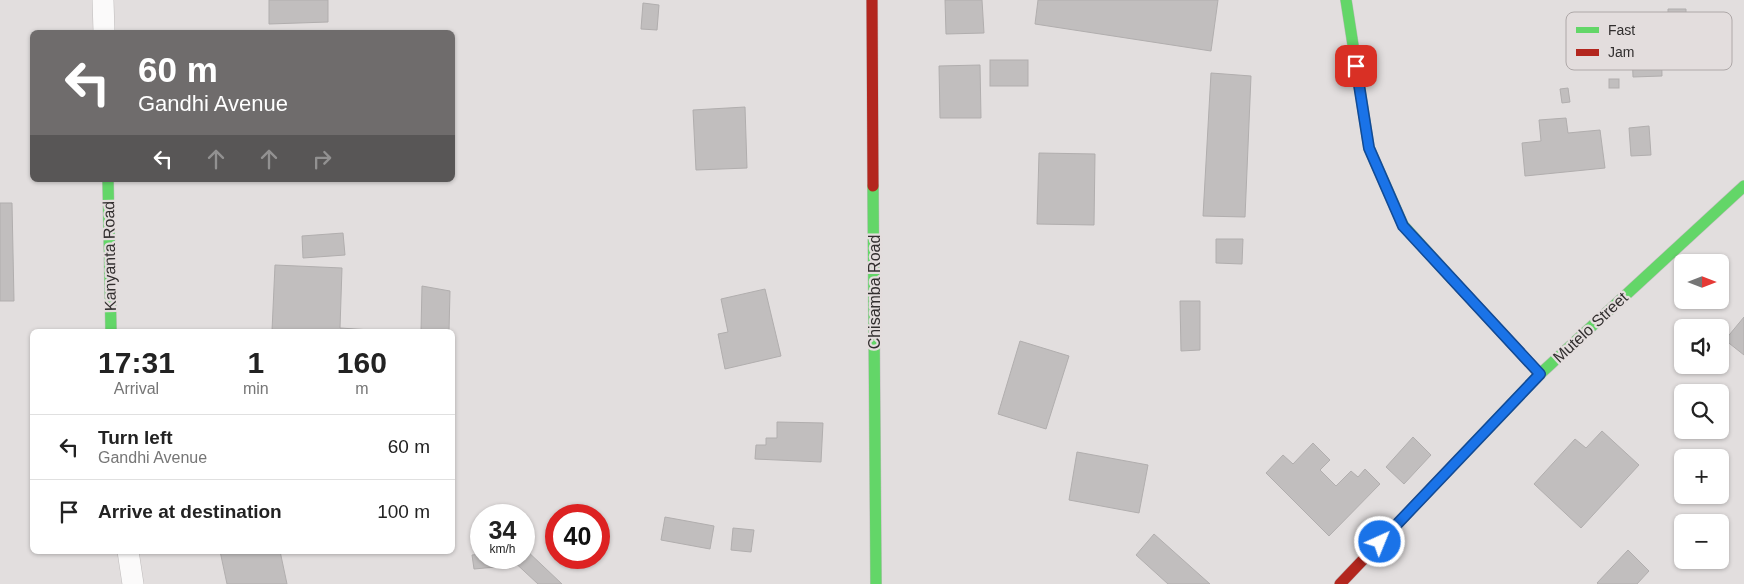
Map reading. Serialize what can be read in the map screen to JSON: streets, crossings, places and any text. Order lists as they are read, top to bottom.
{
  "streets": {
    "street": ["Kanyanta Road", "Chisamba Road", "Mutelo Street"]
  },
  "legend": ["Fast", "Jam"],
  "north": "right",
  "page": {
    "turn": ["60 m", "Gandhi Avenue"],
    "map_buttons": ["+", "−"],
    "eta": [
      "17:31",
      "Arrival",
      "1",
      "min",
      "160",
      "m"
    ],
    "list": [
      {
        "name": "Turn left",
        "note": "Gandhi Avenue",
        "value": "60 m"
      },
      {
        "name": "Arrive at destination",
        "value": "100 m"
      }
    ],
    "speed": "34 km/h",
    "limit": "40"
  }
}
